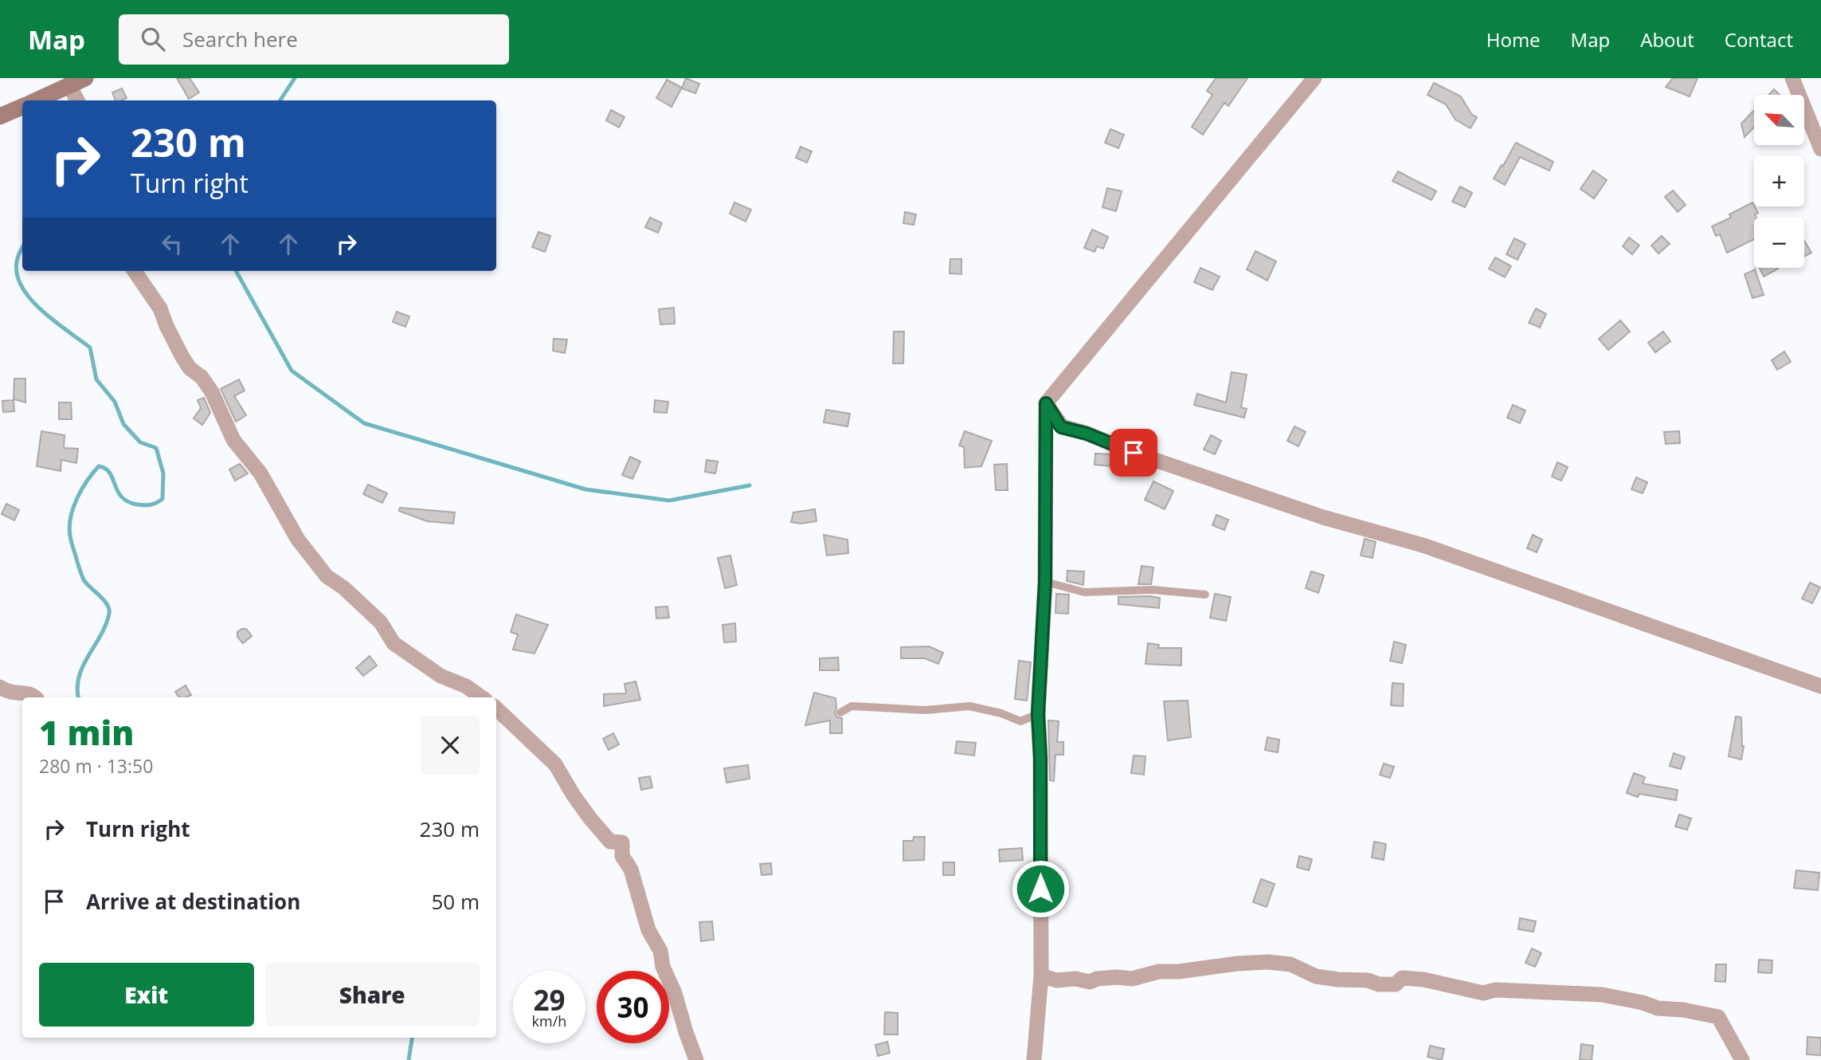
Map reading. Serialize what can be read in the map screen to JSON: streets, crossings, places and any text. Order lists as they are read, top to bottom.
{
  "north": "top left",
  "page": {
    "header": "Map",
    "search": "Search here",
    "nav": [
      "Home",
      "Map",
      "About",
      "Contact"
    ],
    "map_buttons": ["+", "−"],
    "turn": ["230 m", "Turn right"],
    "heading": ["1 min", "280 m · 13:50"],
    "list": [
      {
        "name": "Turn right",
        "value": "230 m"
      },
      {
        "name": "Arrive at destination",
        "value": "50 m"
      }
    ],
    "buttons": ["Exit", "Share"],
    "speed": "29 km/h",
    "limit": "30"
  }
}
